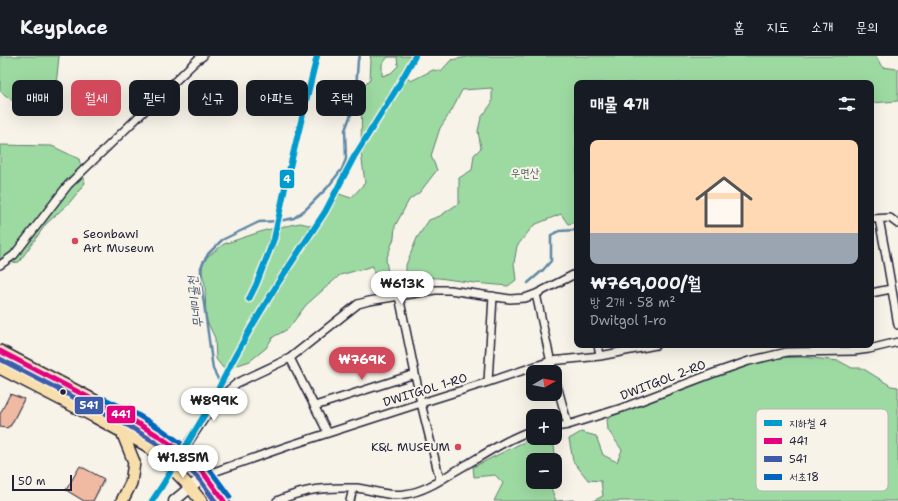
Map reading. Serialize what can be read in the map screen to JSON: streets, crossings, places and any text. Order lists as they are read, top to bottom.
{
  "streets": {
    "street": ["DWITGOL 2-RO", "DWITGOL 1-RO"]
  },
  "water": ["무네미골천"],
  "parks": ["우면산"],
  "places": ["Seonbawi Art Museum", "K&L MUSEUM"],
  "lines": [
    "metro line 4",
    "transit line 441",
    "transit line 541",
    "transit line 서초18"
  ],
  "legend": [
    "지하철 4",
    "441",
    "541",
    "서초18"
  ],
  "scale_bar": "50 m",
  "north": "right",
  "page": {
    "header": "Keyplace",
    "nav": [
      "홈",
      "지도",
      "소개",
      "문의"
    ],
    "chip": [
      "매매",
      "월세",
      "필터",
      "신규",
      "아파트",
      "주택"
    ],
    "heading": "매물 4개",
    "list": [
      {
        "name": "₩769,000/월",
        "note": "방 2개 · 58 m² · Dwitgol 1-ro"
      }
    ],
    "price": [
      "₩613K",
      "₩769K",
      "₩899K",
      "₩1.85M"
    ],
    "map_buttons": ["+", "−"],
    "scale": "50 m"
  }
}
